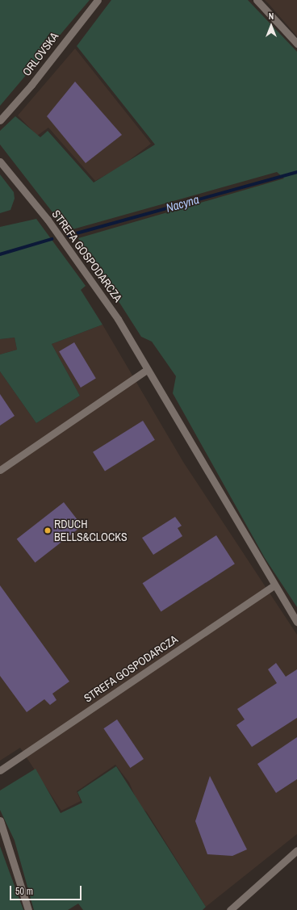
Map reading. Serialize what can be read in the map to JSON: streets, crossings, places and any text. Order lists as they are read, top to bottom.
{
  "streets": {
    "street": ["ORLOVSKA", "STREFA GOSPODARCZA"]
  },
  "water": ["Nacyna"],
  "places": ["RDUCH BELLS&CLOCKS"],
  "scale_bar": "50 m",
  "north": "top"
}
